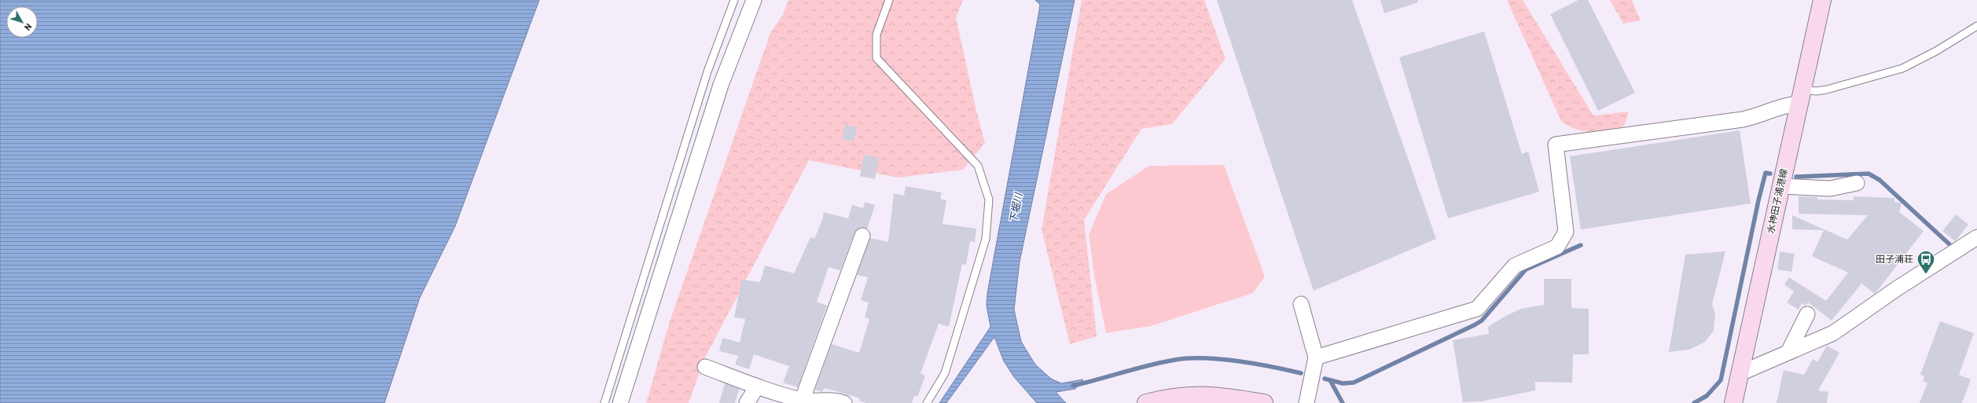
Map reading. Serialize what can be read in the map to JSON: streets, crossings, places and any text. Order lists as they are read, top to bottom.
{
  "streets": {
    "main road": ["水神田子浦港線"]
  },
  "water": ["下堀川"],
  "places": {
    "bus stop": ["田子浦荘"]
  },
  "north": "bottom right"
}
